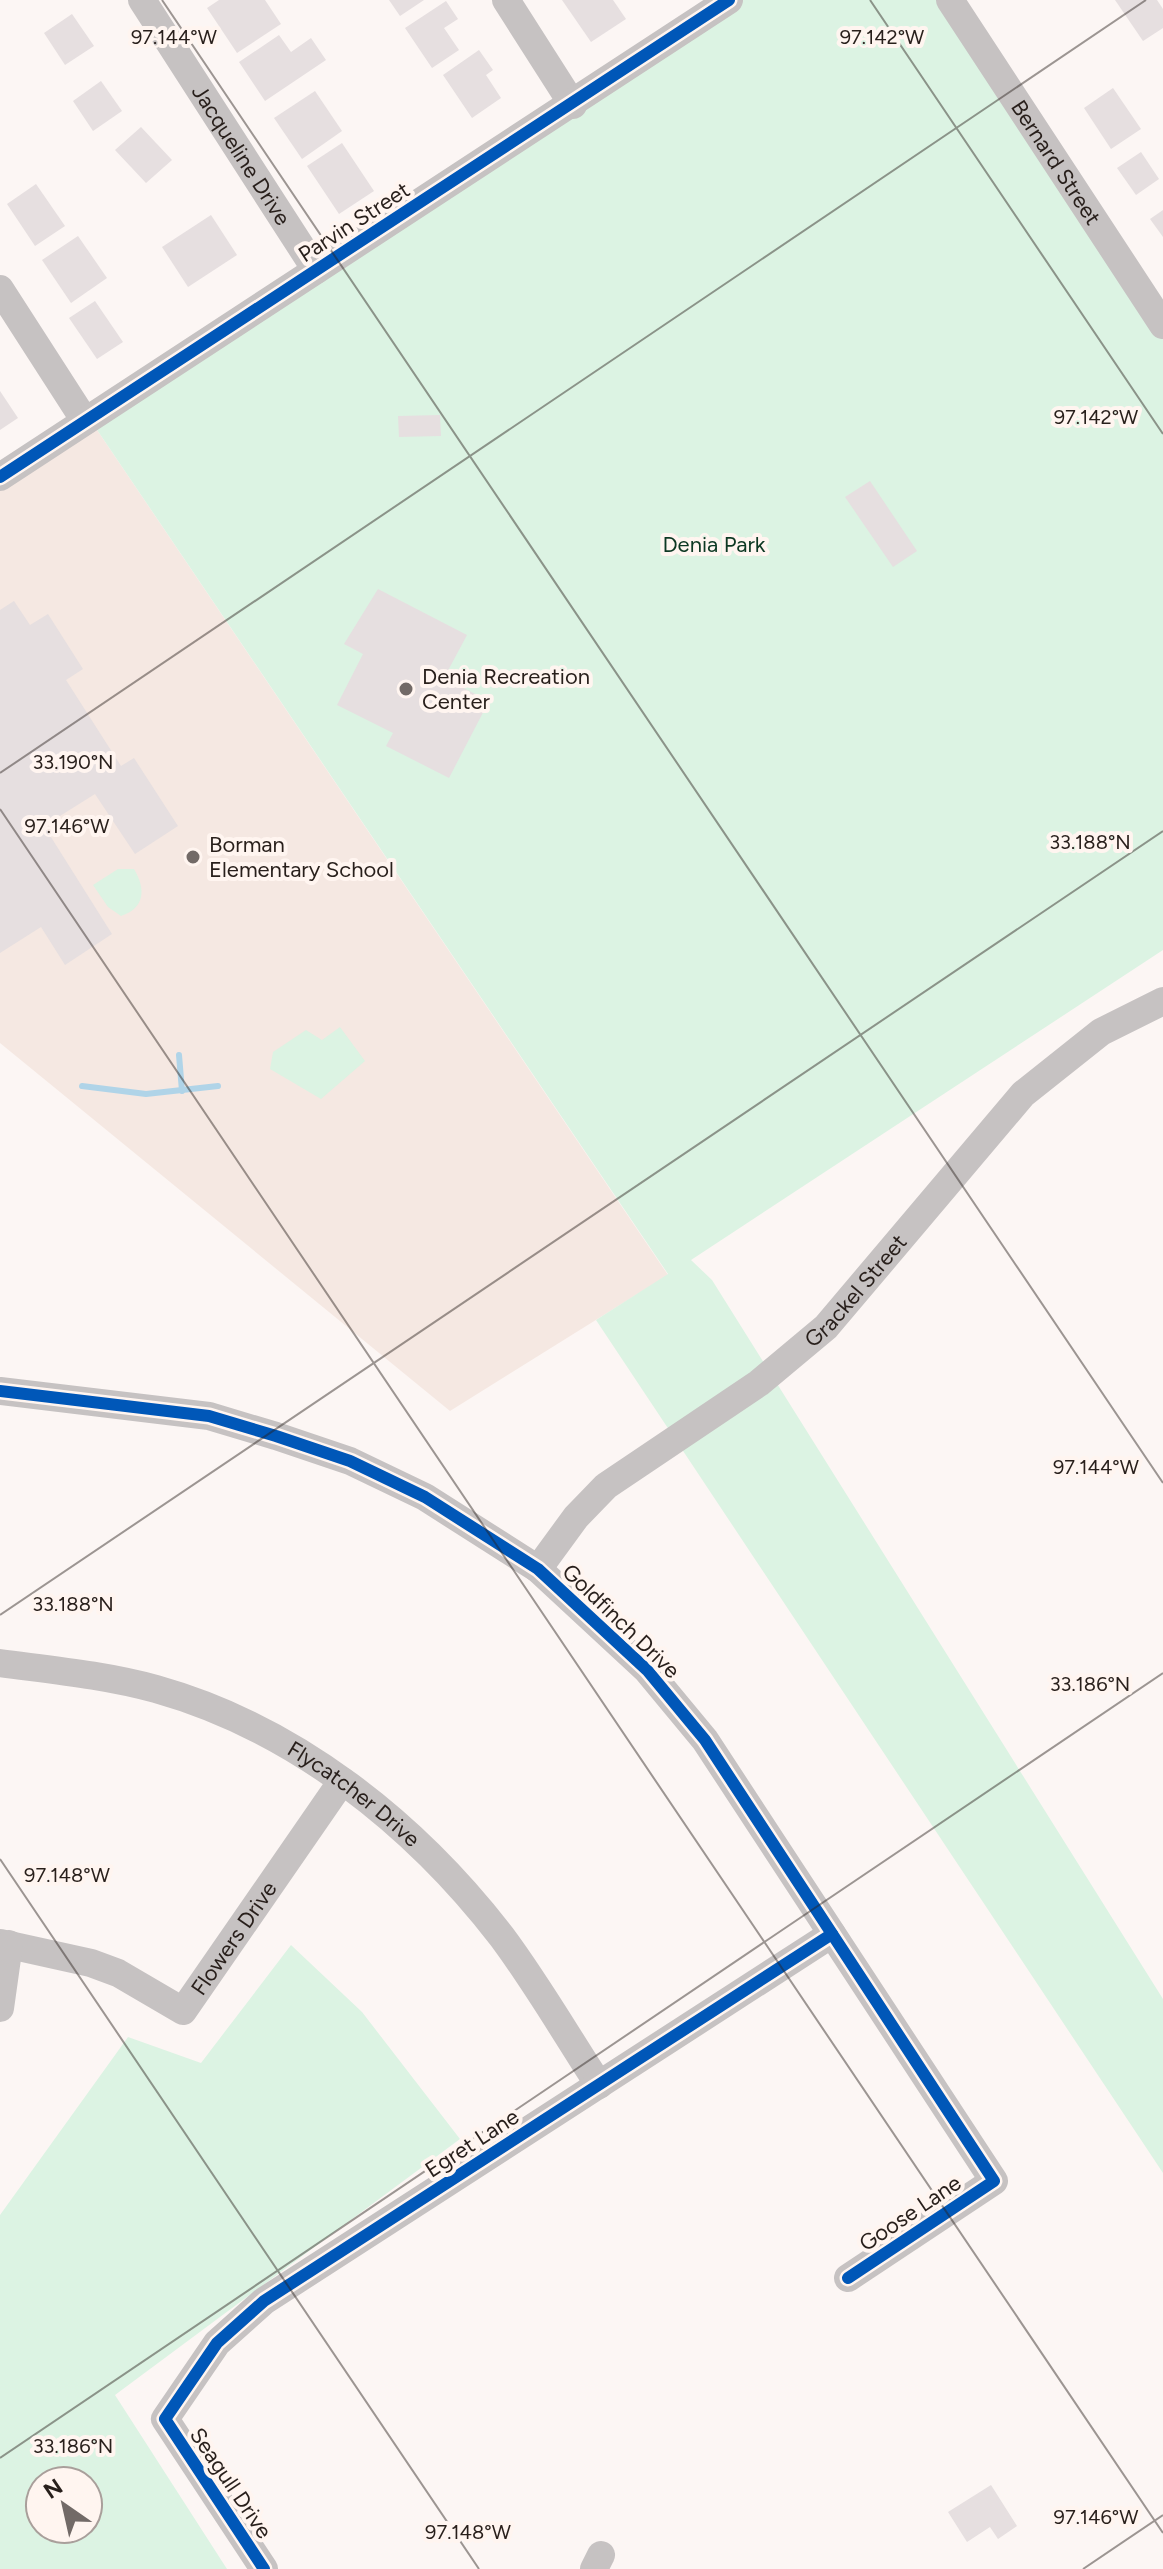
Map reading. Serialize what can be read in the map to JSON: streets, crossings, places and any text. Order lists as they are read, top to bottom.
{
  "streets": {
    "street": [
      "Jacqueline Drive",
      "Bernard Street",
      "Parvin Street",
      "Grackel Street",
      "Goldfinch Drive",
      "Flycatcher Drive",
      "Flowers Drive",
      "Egret Lane",
      "Goose Lane",
      "Seagull Drive"
    ]
  },
  "crossings": [
    ["Jacqueline Drive", "Parvin Street"],
    ["Grackel Street", "Goldfinch Drive"],
    ["Goldfinch Drive", "Egret Lane"],
    ["Goldfinch Drive", "Goose Lane"],
    ["Flycatcher Drive", "Flowers Drive"],
    ["Flycatcher Drive", "Egret Lane"],
    ["Egret Lane", "Seagull Drive"]
  ],
  "parks": ["Denia Park"],
  "places": ["Denia Recreation Center", "Borman Elementary School"],
  "north": "top left",
  "coordinates": [
    "97.144°W",
    "97.142°W",
    "33.190°N",
    "97.146°W",
    "33.188°N",
    "33.186°N",
    "97.148°W"
  ]
}
